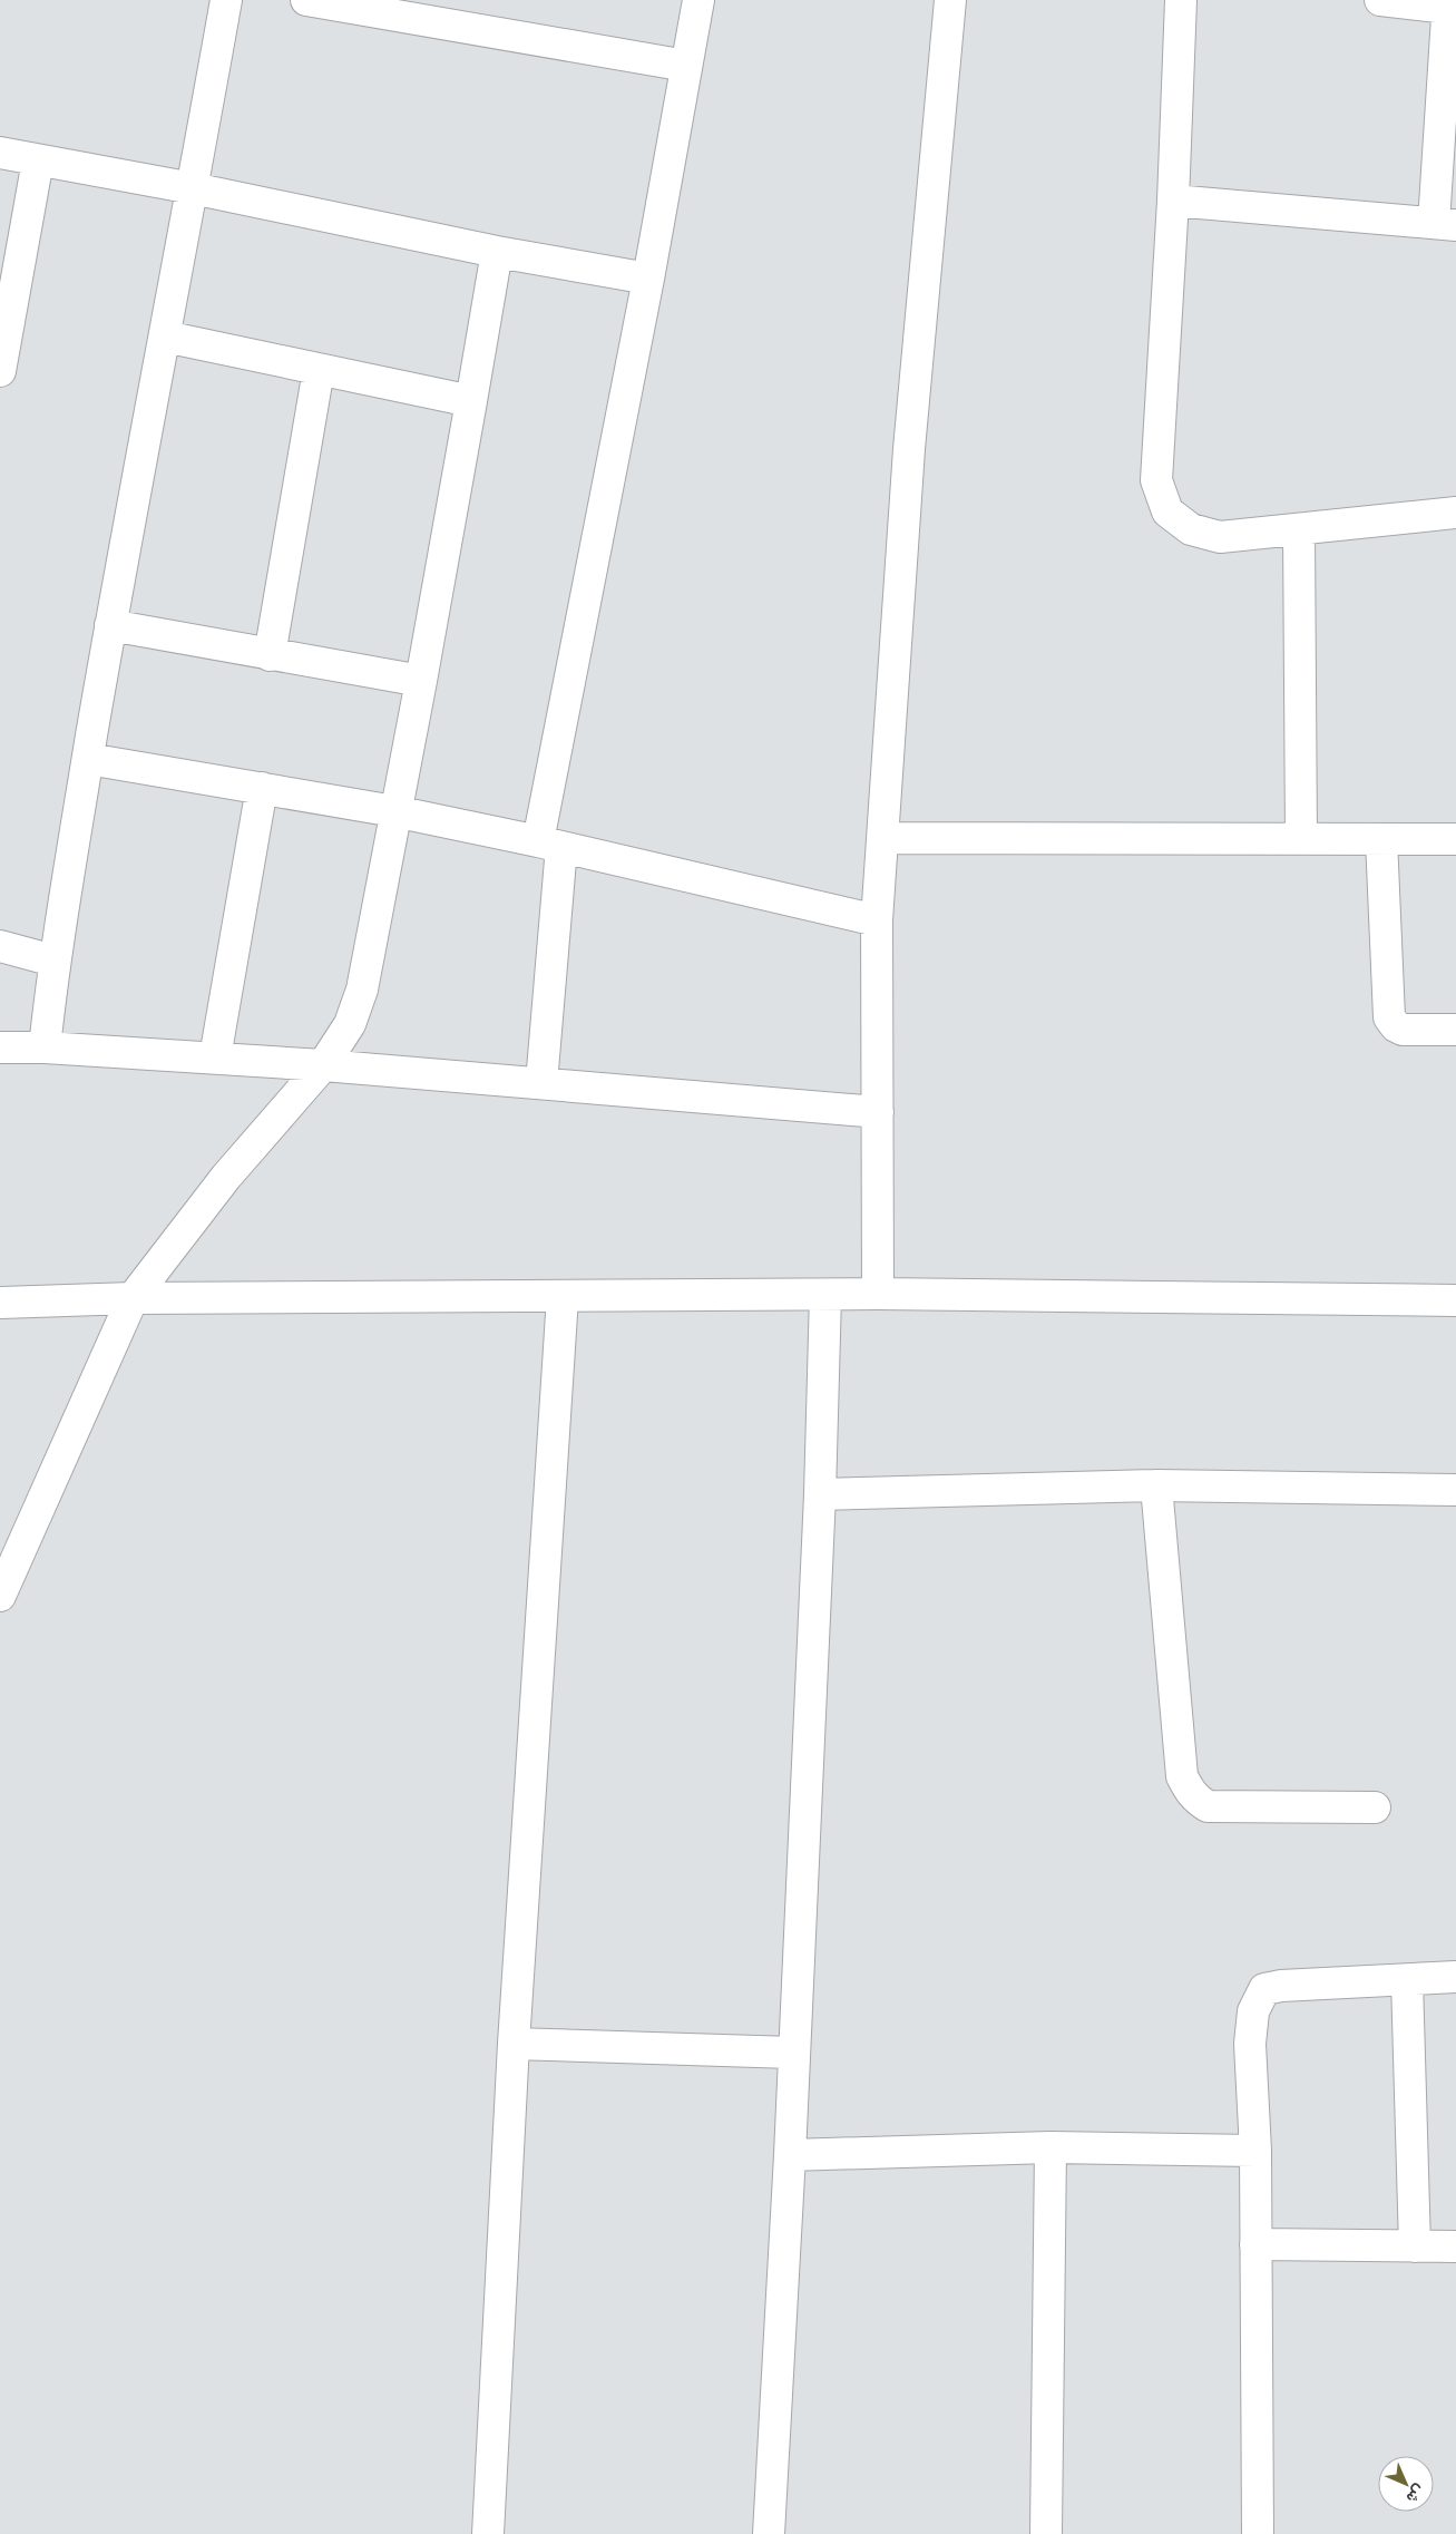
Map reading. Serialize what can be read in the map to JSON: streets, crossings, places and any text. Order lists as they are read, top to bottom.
{
  "north": "bottom right"
}
